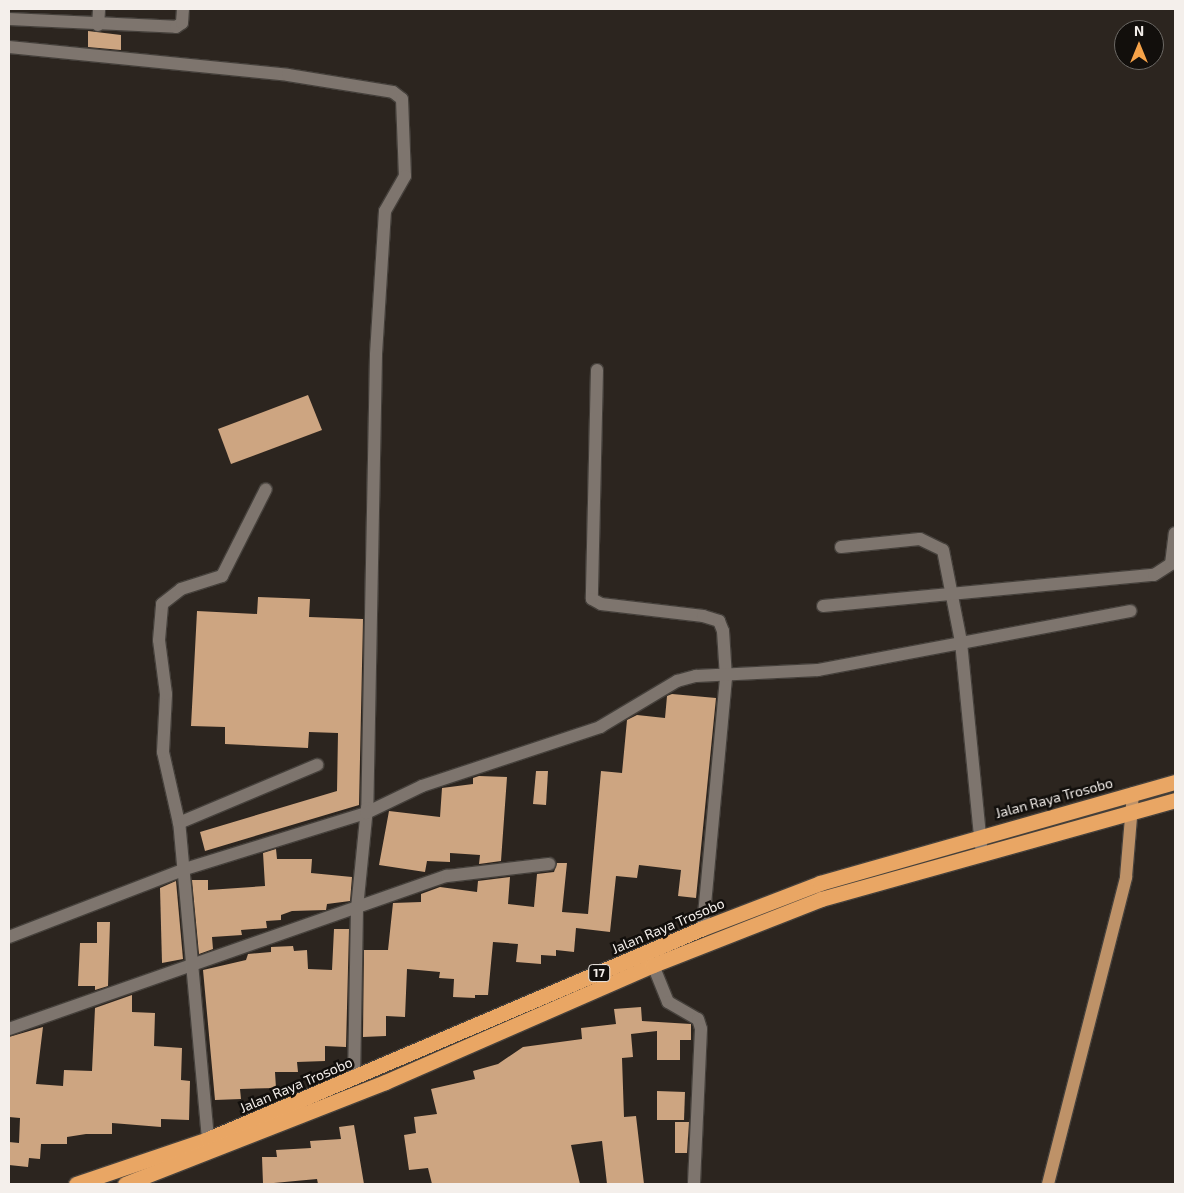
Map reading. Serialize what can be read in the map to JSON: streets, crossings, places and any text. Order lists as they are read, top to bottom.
{
  "streets": {
    "highway": ["Jalan Raya Trosobo", "17"]
  },
  "north": "top"
}
